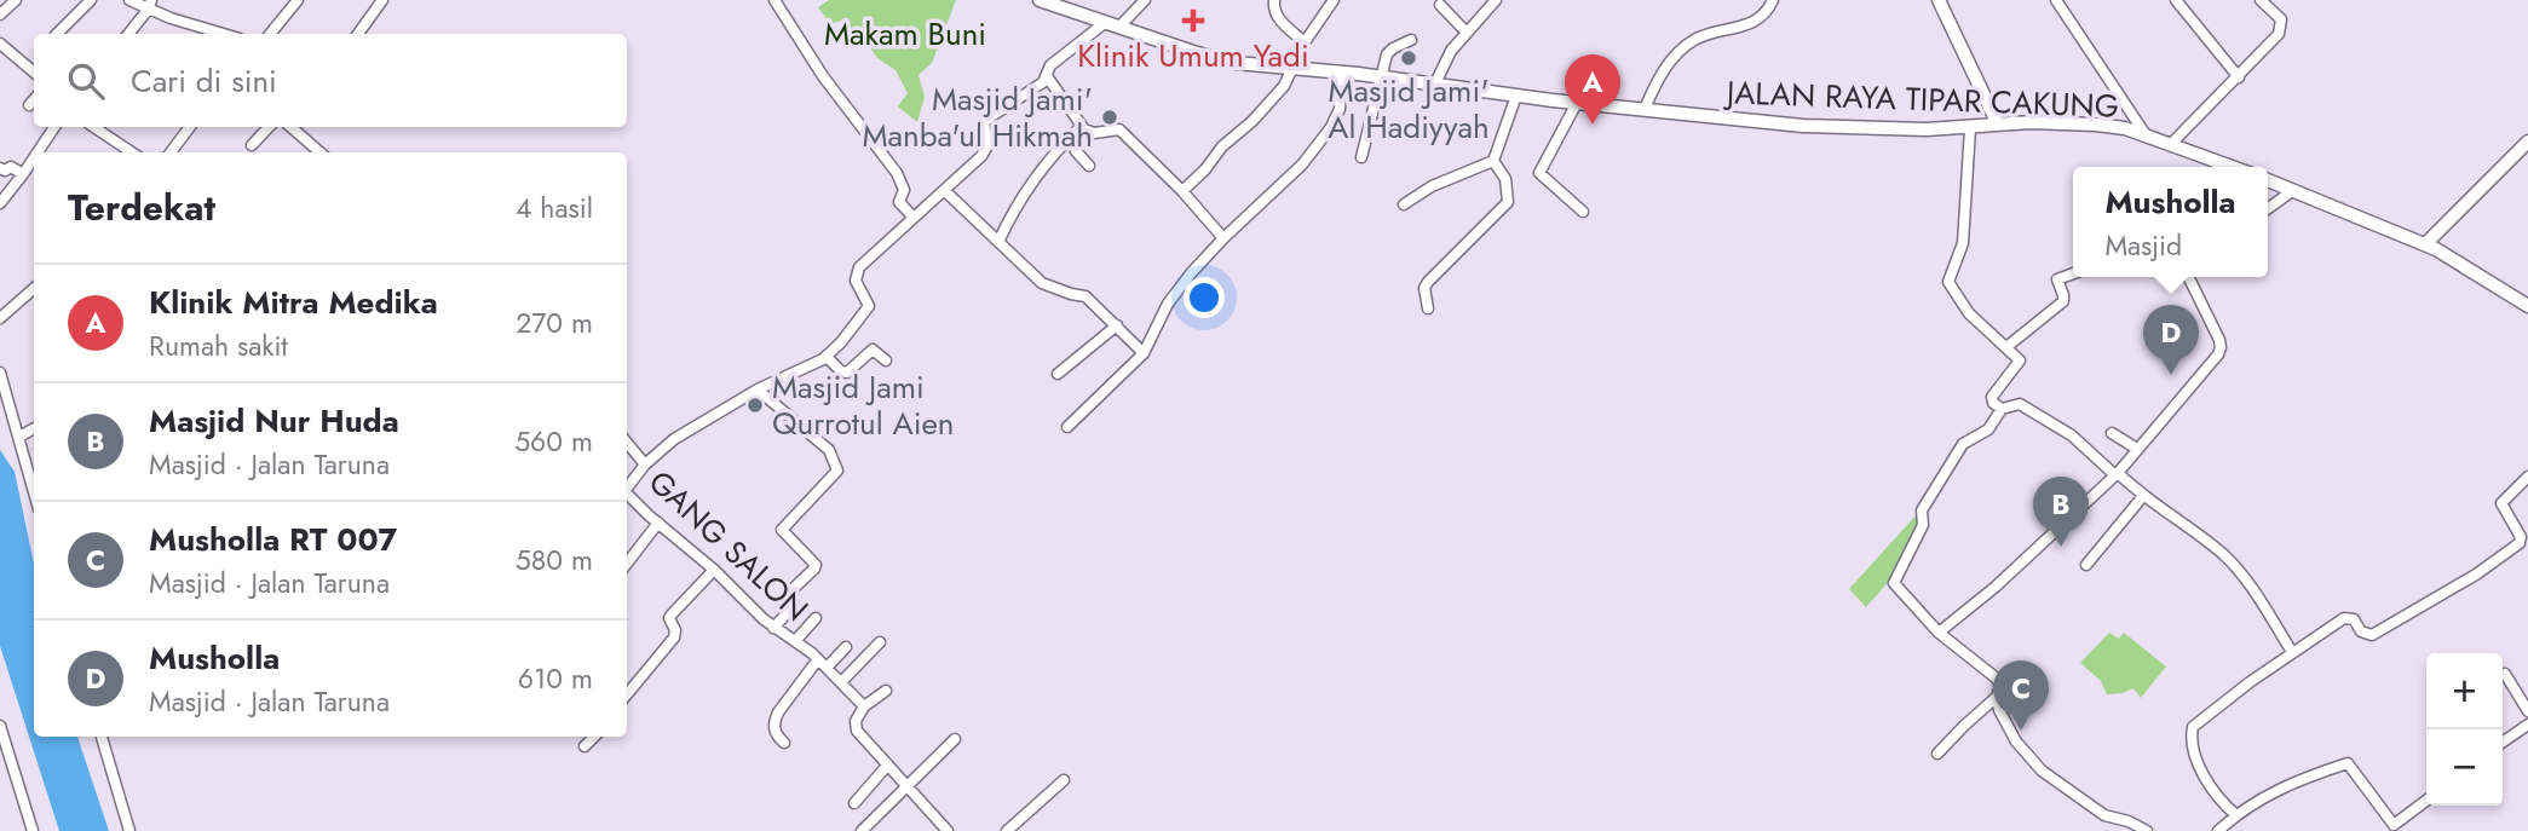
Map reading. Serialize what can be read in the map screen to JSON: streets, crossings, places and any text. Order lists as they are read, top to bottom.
{
  "streets": {
    "street": ["JALAN RAYA TIPAR CAKUNG", "GANG SALON"]
  },
  "crossings": [
    ["JALAN RAYA TIPAR CAKUNG", "GANG SALON"]
  ],
  "parks": ["Makam Buni"],
  "places": {
    "health": ["Klinik Umum Yadi"],
    "other": ["Masjid Jami' Al Hadiyyah", "Masjid Jami' Manba'ul Hikmah", "Masjid Jami Qurrotul Aien"]
  },
  "page": {
    "search": "Cari di sini",
    "pins": [
      "A",
      "D",
      "B",
      "C"
    ],
    "heading": ["Terdekat", "4 hasil"],
    "popup": ["Musholla", "Masjid"],
    "list": [
      {
        "mark": "A",
        "name": "Klinik Mitra Medika",
        "note": "Rumah sakit",
        "value": "270 m"
      },
      {
        "mark": "B",
        "name": "Masjid Nur Huda",
        "note": "Masjid · Jalan Taruna",
        "value": "560 m"
      },
      {
        "mark": "C",
        "name": "Musholla RT 007",
        "note": "Masjid · Jalan Taruna",
        "value": "580 m"
      },
      {
        "mark": "D",
        "name": "Musholla",
        "note": "Masjid · Jalan Taruna",
        "value": "610 m"
      }
    ],
    "map_buttons": ["+", "−"]
  }
}
